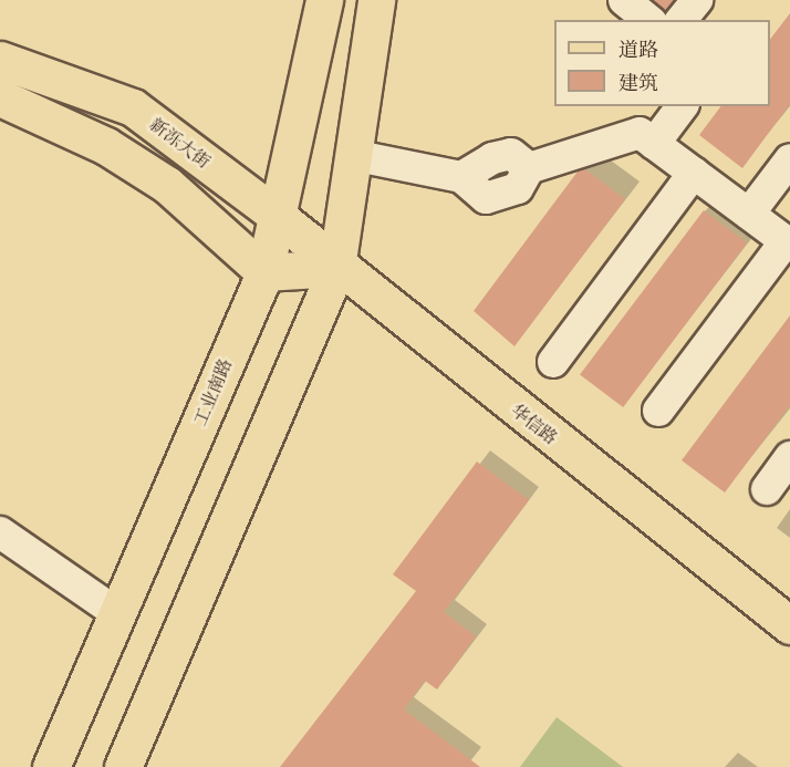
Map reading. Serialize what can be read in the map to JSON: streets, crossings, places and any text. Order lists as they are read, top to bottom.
{
  "streets": {
    "main road": ["新泺大街", "工业南路", "华信路"]
  },
  "crossings": [
    ["新泺大街", "工业南路"],
    ["新泺大街", "华信路"]
  ],
  "legend": ["道路", "建筑"]
}
